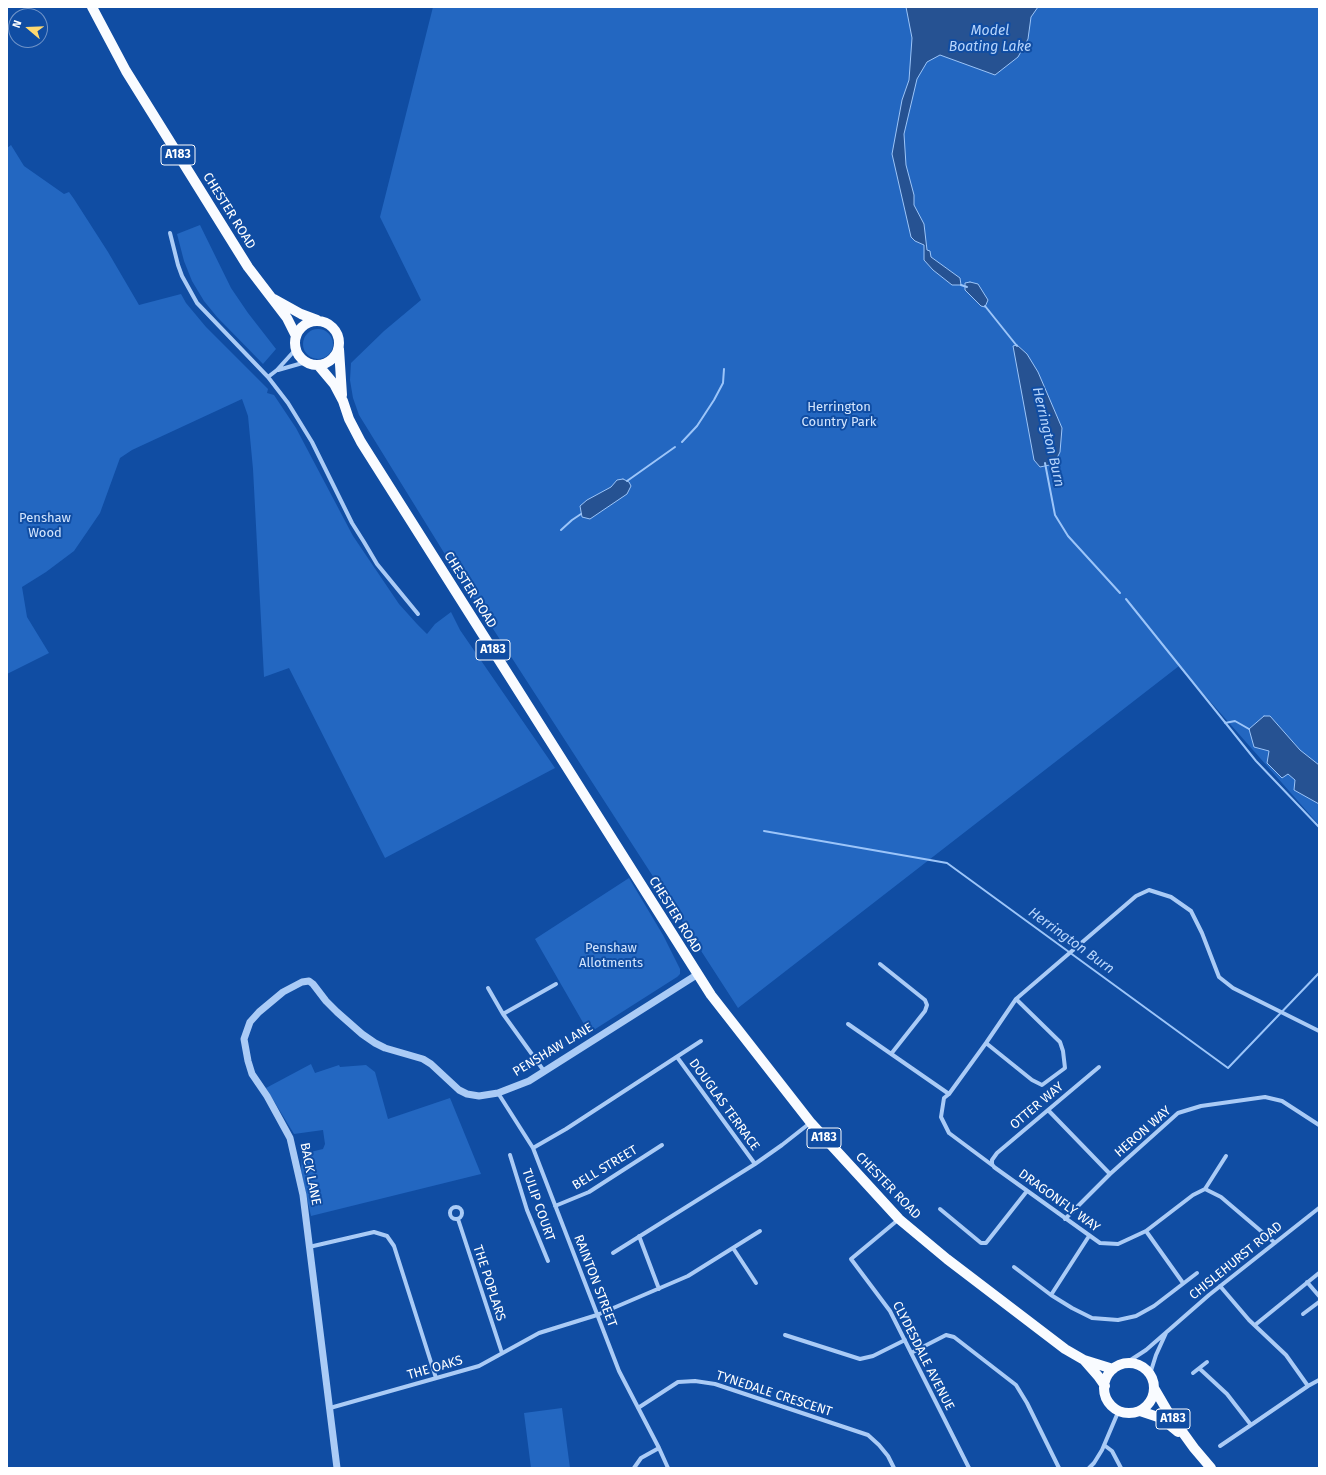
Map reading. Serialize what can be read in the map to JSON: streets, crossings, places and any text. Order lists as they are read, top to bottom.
{
  "streets": {
    "main road": ["A183", "CHESTER ROAD"],
    "street": [
      "PENSHAW LANE",
      "DOUGLAS TERRACE",
      "OTTER WAY",
      "HERON WAY",
      "BELL STREET",
      "BACK LANE",
      "DRAGONFLY WAY",
      "TULIP COURT",
      "CHISLEHURST ROAD",
      "RAINTON STREET",
      "THE POPLARS",
      "CLYDESDALE AVENUE",
      "THE OAKS",
      "TYNEDALE CRESCENT"
    ]
  },
  "crossings": [
    ["A183", "CHESTER ROAD"],
    ["A183", "CHISLEHURST ROAD"],
    ["CHESTER ROAD", "PENSHAW LANE"],
    ["CHESTER ROAD", "CLYDESDALE AVENUE"],
    ["PENSHAW LANE", "BACK LANE"],
    ["PENSHAW LANE", "RAINTON STREET"],
    ["OTTER WAY", "DRAGONFLY WAY"],
    ["HERON WAY", "DRAGONFLY WAY"],
    ["BELL STREET", "RAINTON STREET"],
    ["BACK LANE", "THE OAKS"],
    ["RAINTON STREET", "THE OAKS"],
    ["RAINTON STREET", "TYNEDALE CRESCENT"],
    ["THE POPLARS", "THE OAKS"]
  ],
  "water": ["Model Boating Lake", "Herrington Burn"],
  "parks": ["Herrington Country Park", "Penshaw Wood", "Penshaw Allotments"],
  "north": "left"
}
